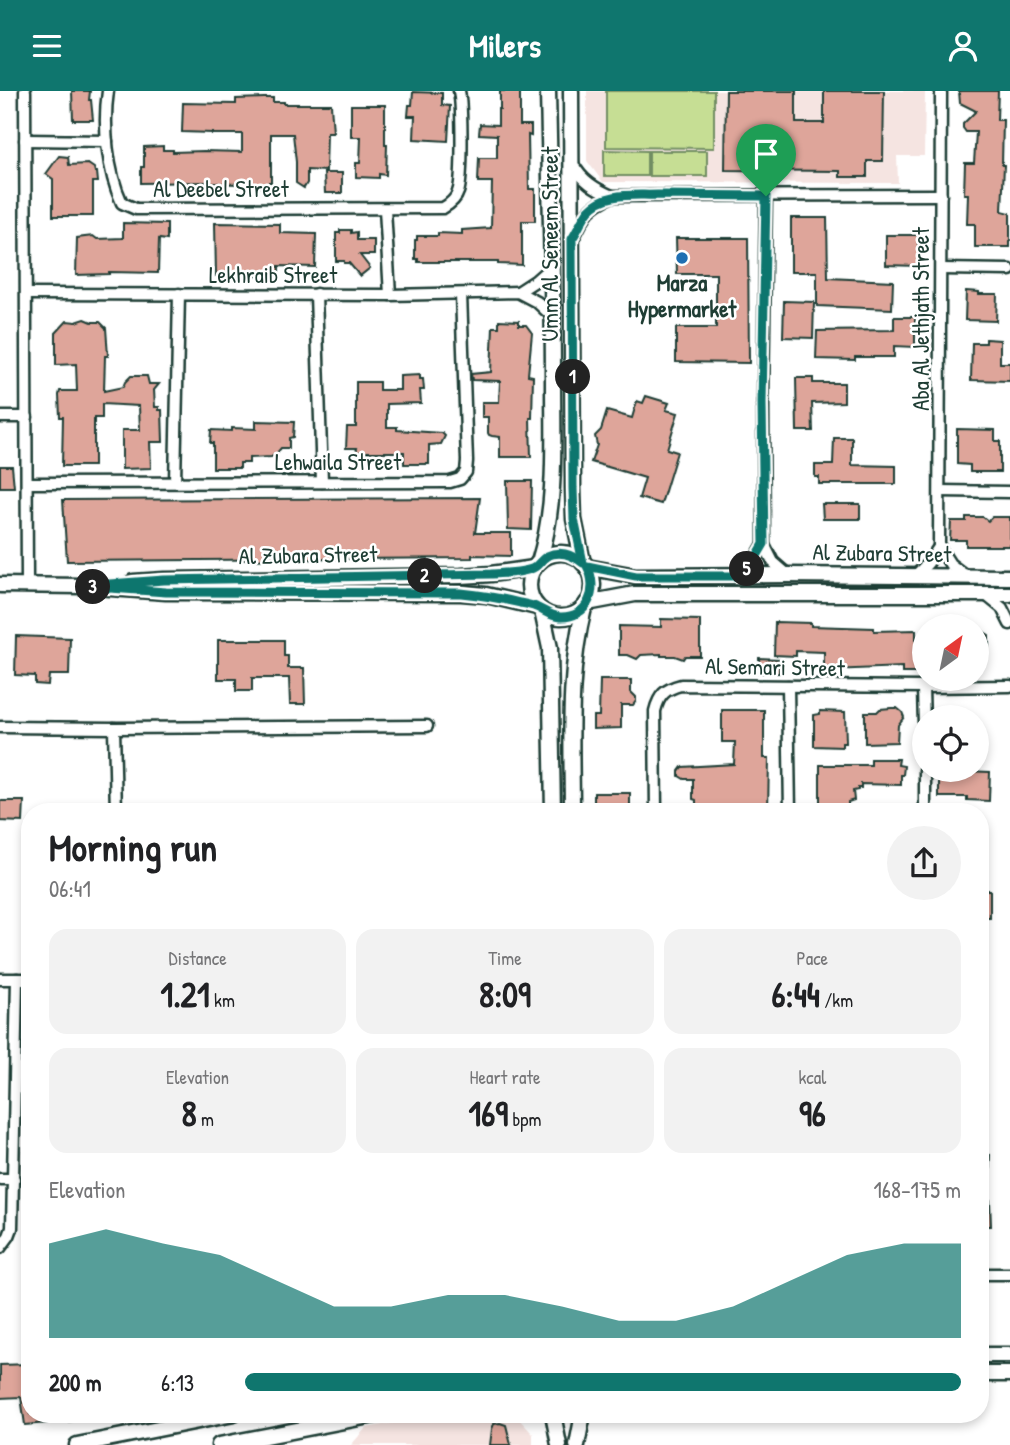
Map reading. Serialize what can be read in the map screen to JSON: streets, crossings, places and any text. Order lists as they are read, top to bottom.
{
  "streets": {
    "main road": ["Umm Al Seneem Street", "Al Zubara Street"],
    "street": [
      "Al Deebel Street",
      "Lekhraib Street",
      "Aba Al Jethjath Street",
      "Lehwaila Street",
      "Al Semari Street"
    ]
  },
  "crossings": [
    ["Umm Al Seneem Street", "Al Zubara Street"],
    ["Lekhraib Street", "Lehwaila Street"]
  ],
  "places": ["Marza Hypermarket"],
  "north": "top right",
  "page": {
    "header": "Milers",
    "pins": [
      "1",
      "5",
      "2",
      "3"
    ],
    "heading": ["Morning run", "06:41"],
    "stats": [
      ["Distance", "1.21 km"],
      ["Time", "8:09"],
      ["Pace", "6:44 /km"],
      ["Elevation", "8 m"],
      ["Heart rate", "169 bpm"],
      ["kcal", "96"]
    ],
    "chart": ["Elevation", "168–175 m"],
    "list": [
      {
        "name": "200 m",
        "note": "6:13"
      }
    ]
  }
}
